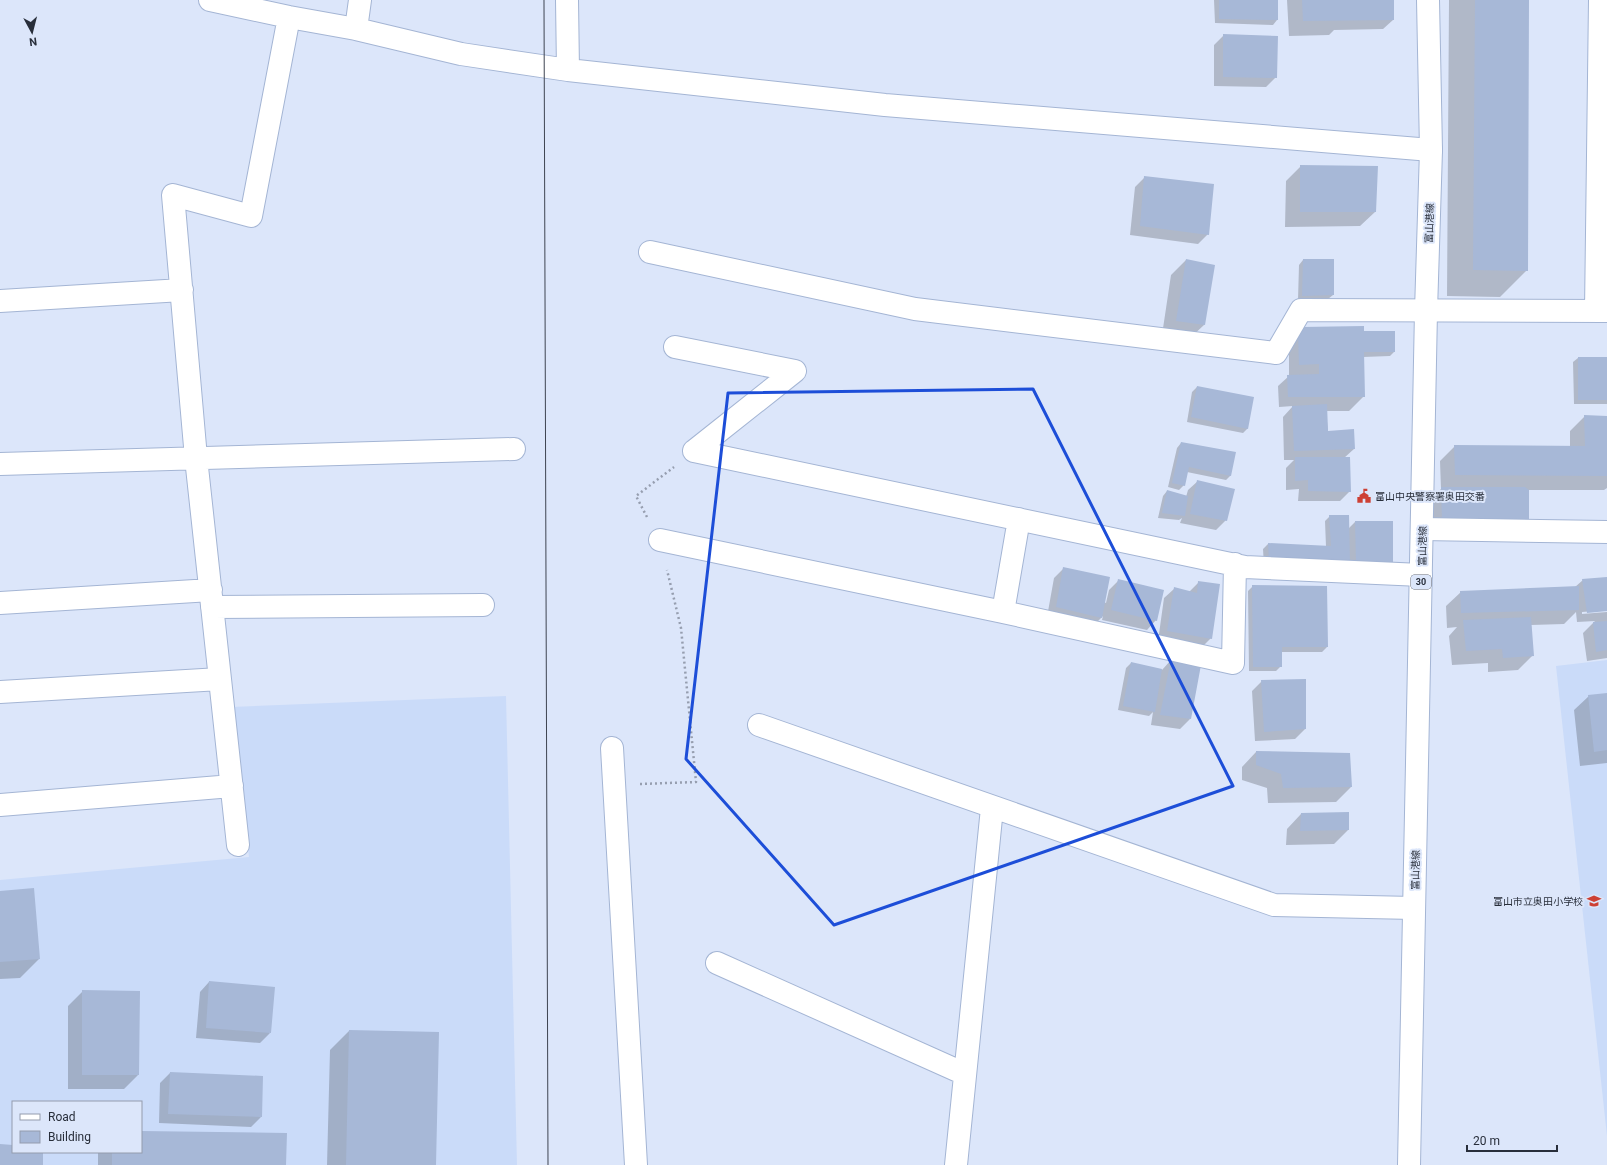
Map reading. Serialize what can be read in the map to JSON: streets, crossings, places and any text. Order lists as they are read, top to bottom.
{
  "streets": {
    "street": ["富山港線", "30"]
  },
  "places": {
    "public building": ["富山中央警察署奥田交番"],
    "school or university": ["富山市立奥田小学校"]
  },
  "legend": ["Road", "Building"],
  "scale_bar": "20 m",
  "north": "bottom"
}
